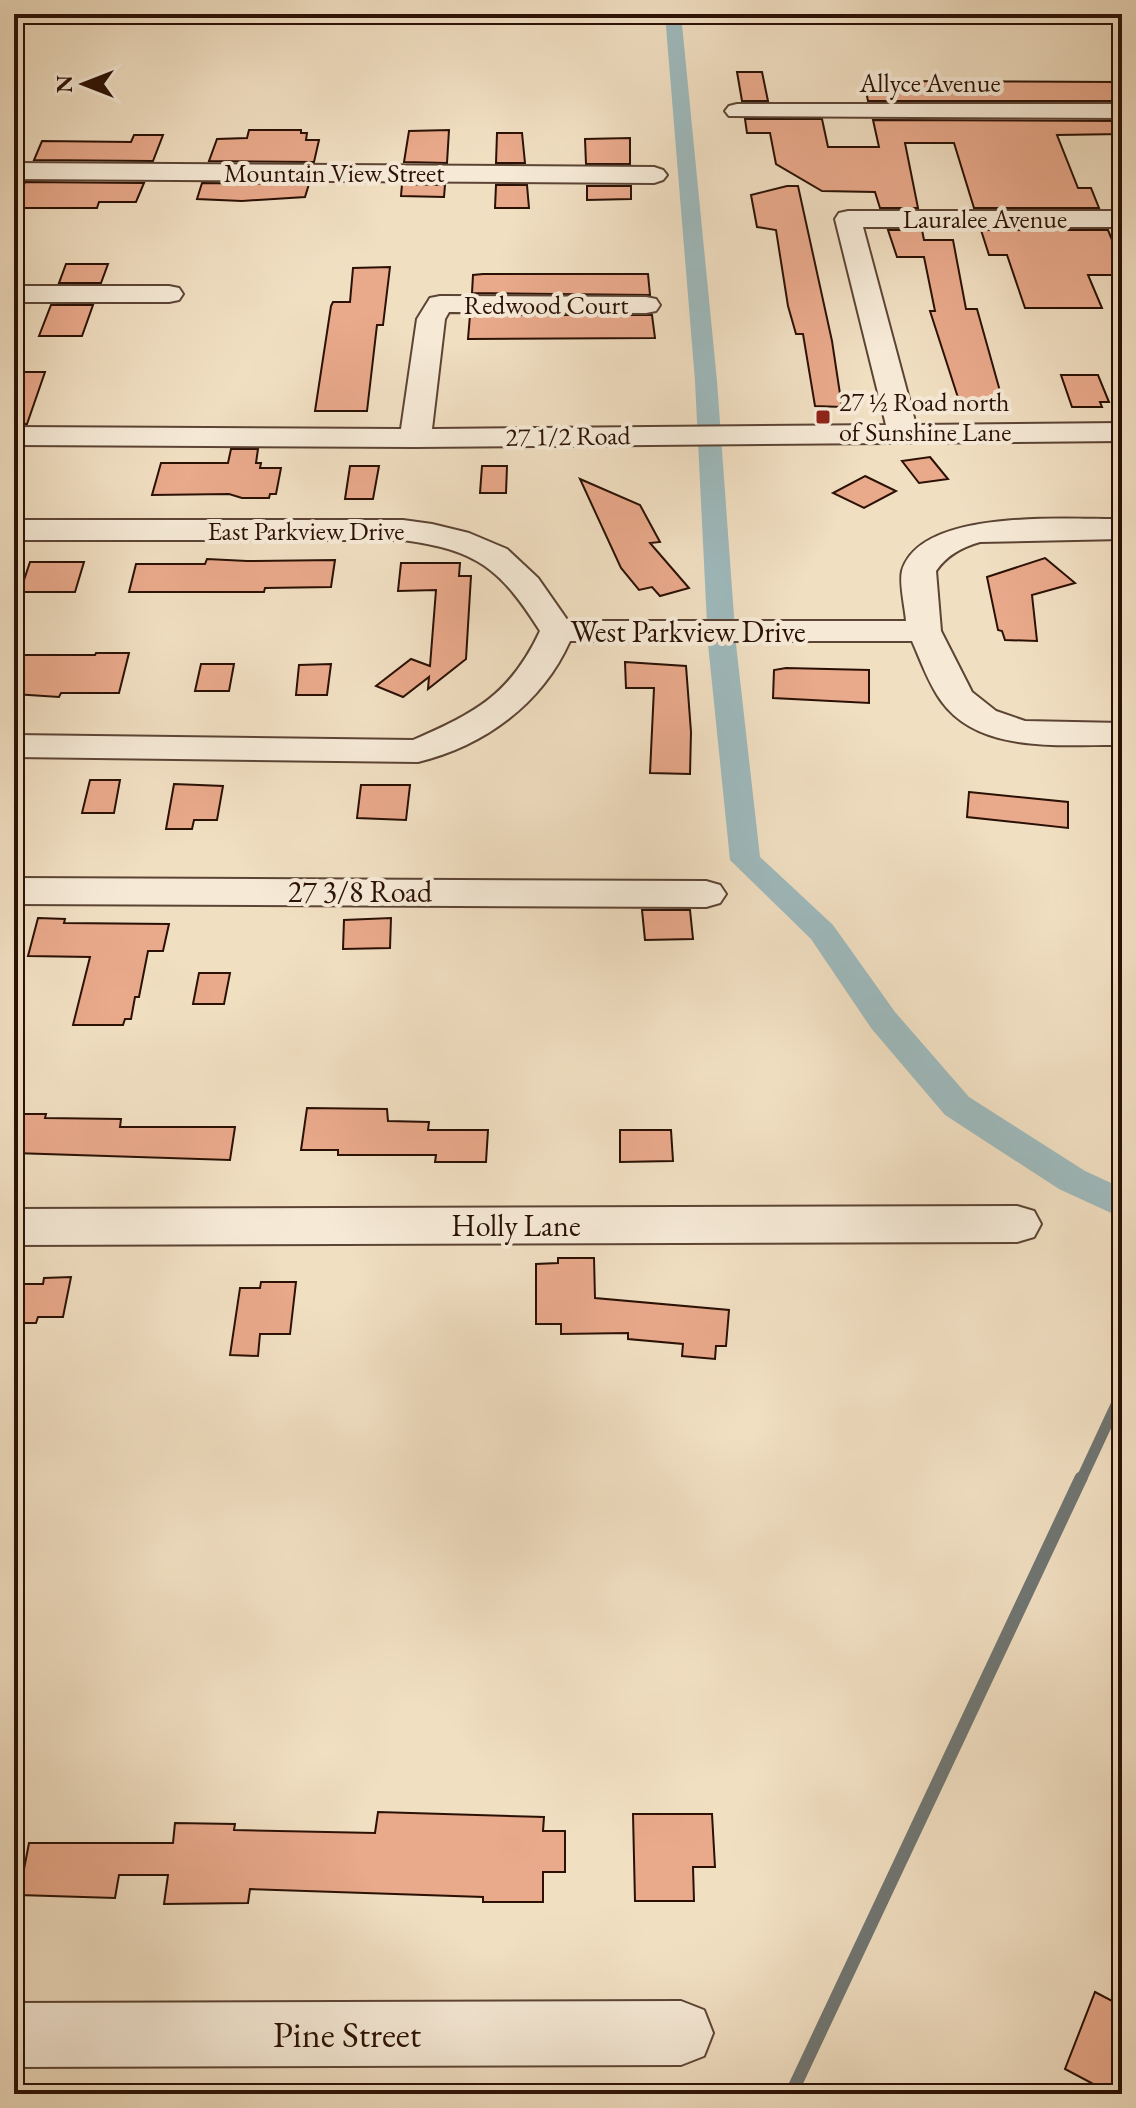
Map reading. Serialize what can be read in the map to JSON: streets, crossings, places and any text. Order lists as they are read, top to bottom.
{
  "streets": {
    "street": [
      "Allyce Avenue",
      "Mountain View Street",
      "Lauralee Avenue",
      "Redwood Court",
      "27 1/2 Road",
      "East Parkview Drive",
      "West Parkview Drive",
      "27 3/8 Road",
      "Holly Lane",
      "Pine Street"
    ]
  },
  "crossings": [
    ["Lauralee Avenue", "27 1/2 Road"],
    ["Redwood Court", "27 1/2 Road"],
    ["East Parkview Drive", "West Parkview Drive"]
  ],
  "places": {
    "transit": ["27 ½ Road north of Sunshine Lane"]
  },
  "north": "left"
}
